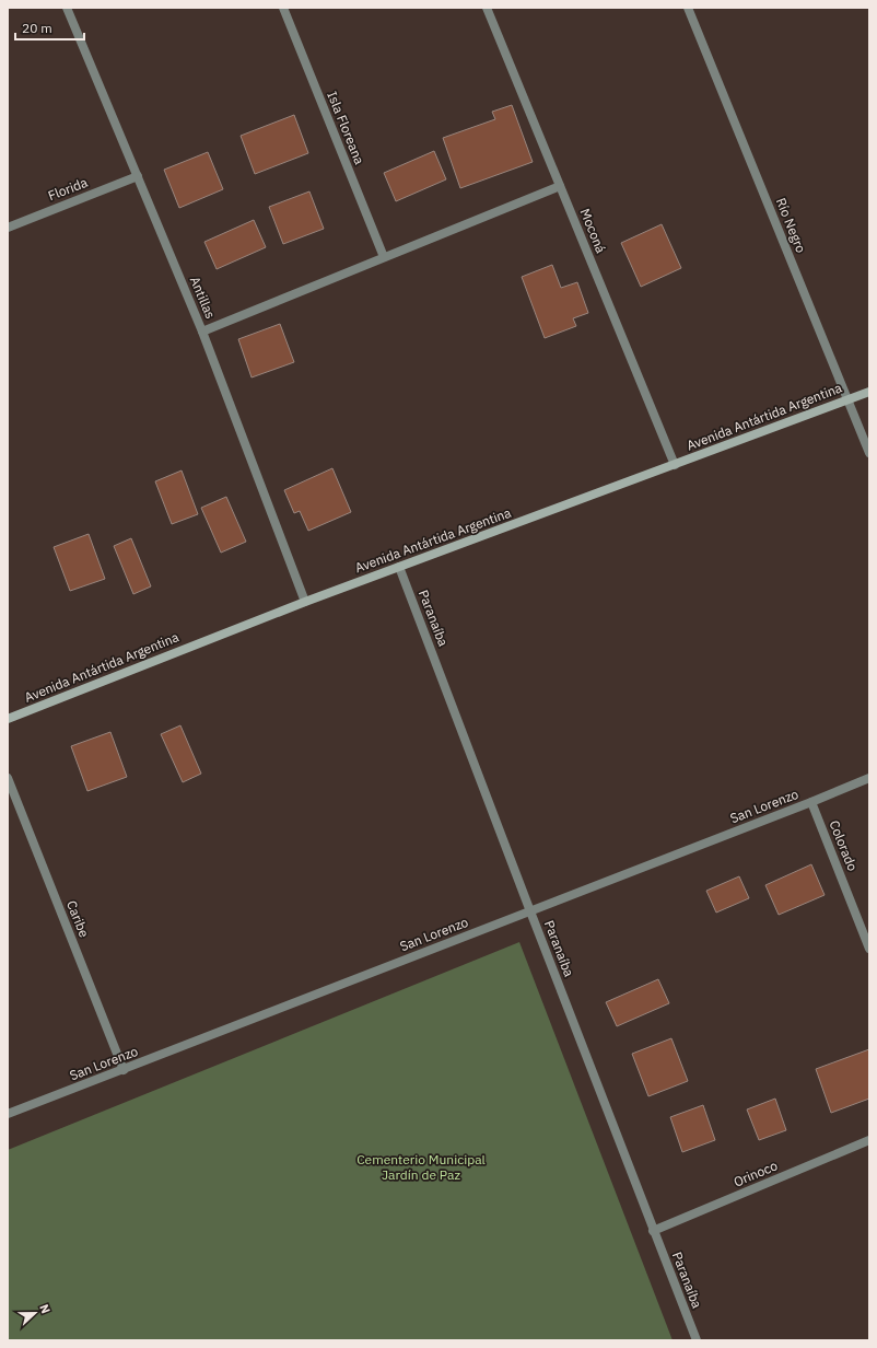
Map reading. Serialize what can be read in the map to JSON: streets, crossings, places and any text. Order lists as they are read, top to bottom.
{
  "streets": {
    "street": [
      "Isla Floreana",
      "Florida",
      "Río Negro",
      "Moconá",
      "Antillas",
      "Avenida Antártida Argentina",
      "Paranaíba",
      "San Lorenzo",
      "Colorado",
      "Caribe",
      "Orinoco"
    ]
  },
  "crossings": [
    ["Florida", "Antillas"],
    ["Río Negro", "Avenida Antártida Argentina"],
    ["Moconá", "Avenida Antártida Argentina"],
    ["Antillas", "Avenida Antártida Argentina"],
    ["Avenida Antártida Argentina", "Paranaíba"],
    ["Paranaíba", "San Lorenzo"],
    ["Paranaíba", "Orinoco"],
    ["San Lorenzo", "Colorado"],
    ["San Lorenzo", "Caribe"]
  ],
  "parks": ["Cementerio Municipal Jardín de Paz"],
  "scale_bar": "20 m",
  "north": "right"
}
